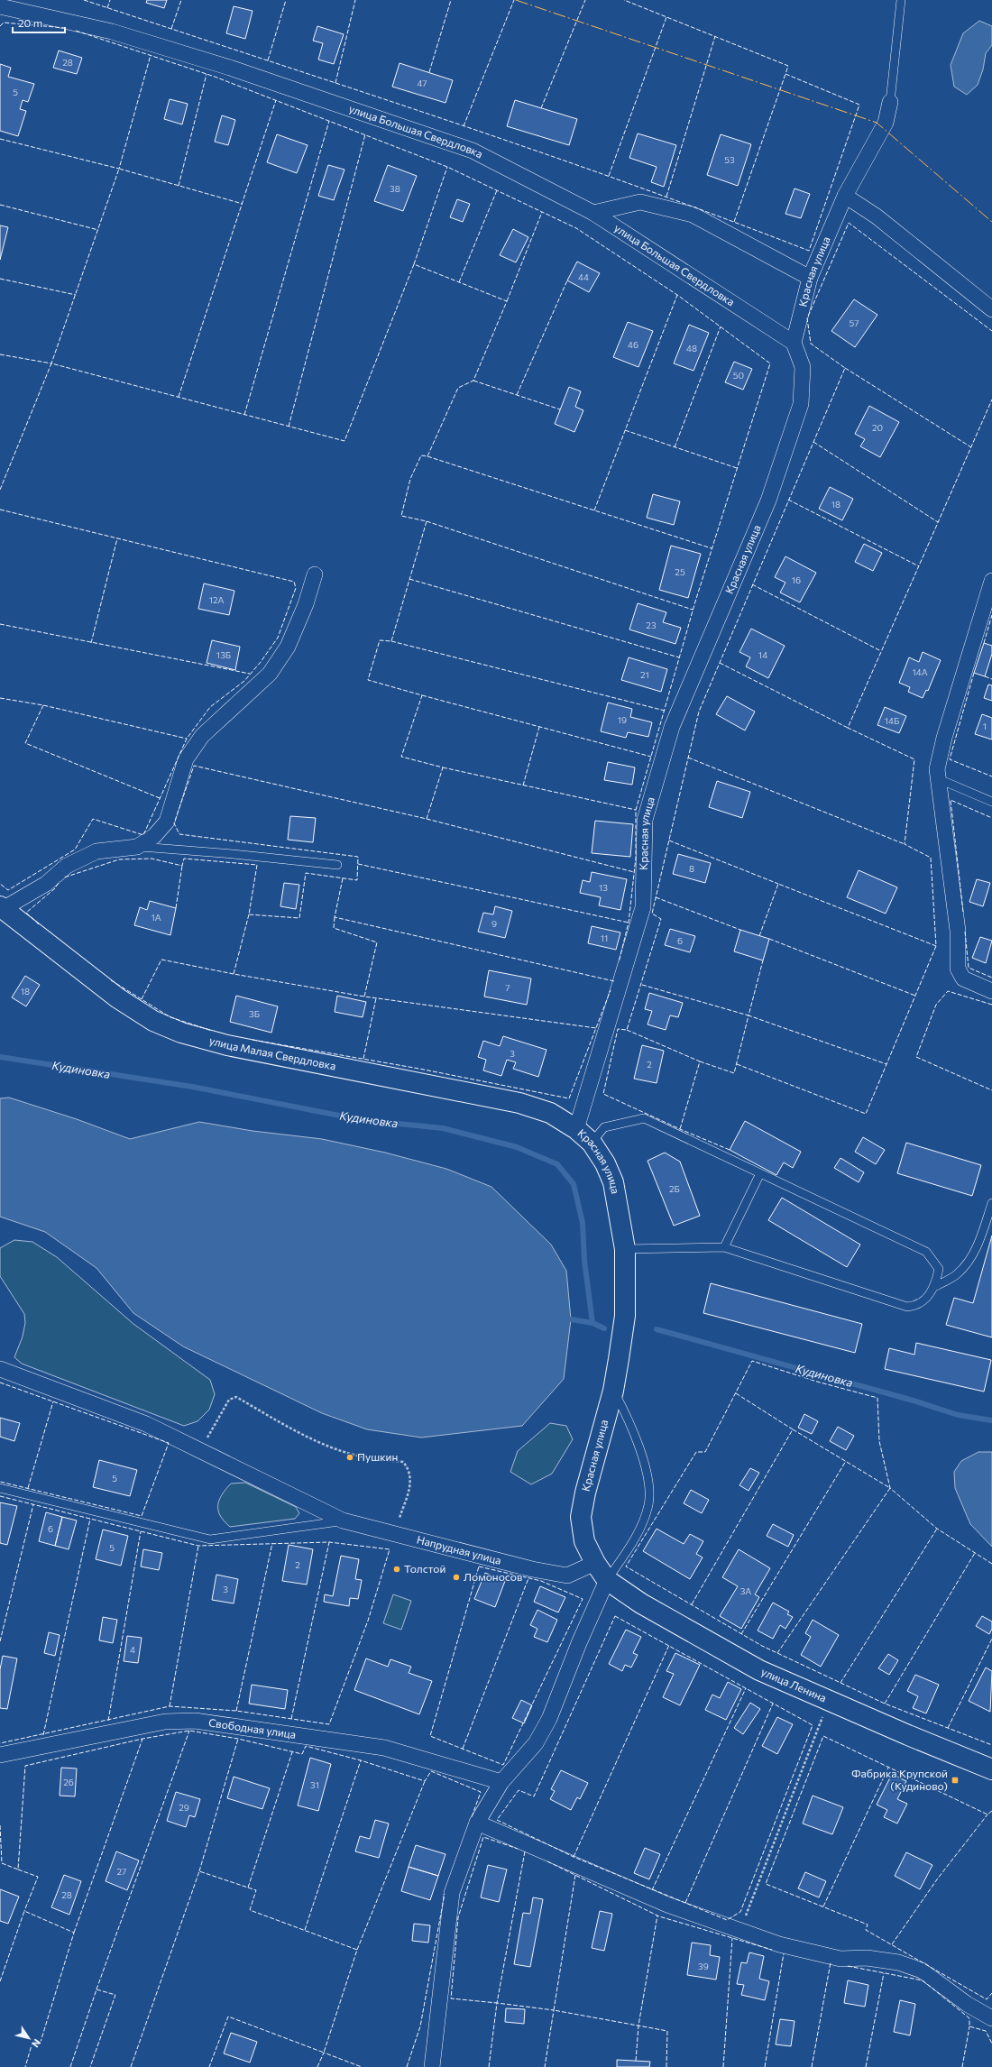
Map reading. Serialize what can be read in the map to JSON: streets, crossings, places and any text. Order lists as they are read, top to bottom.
{
  "streets": {
    "main road": ["Красная улица", "улица Малая Свердловка", "улица Ленина"],
    "street": ["улица Большая Свердловка", "Напрудная улица", "Свободная улица"]
  },
  "crossings": [
    ["улица Большая Свердловка", "Красная улица"],
    ["Красная улица", "улица Малая Свердловка"],
    ["Красная улица", "Напрудная улица"],
    ["Красная улица", "улица Ленина"]
  ],
  "water": ["Кудиновка"],
  "places": {
    "other": ["Пушкин", "Толстой", "Ломоносов"],
    "transit": ["Фабрика Крупской (Кудиново)"]
  },
  "house_numbers": [
    "28",
    "47",
    "5",
    "53",
    "38",
    "44",
    "57",
    "46",
    "48",
    "50",
    "20",
    "18",
    "25",
    "16",
    "12А",
    "23",
    "13Б",
    "14",
    "14А",
    "21",
    "19",
    "14Б",
    "1",
    "8",
    "13",
    "1А",
    "9",
    "11",
    "6",
    "7",
    "18",
    "3Б",
    "3",
    "2",
    "2Б",
    "5",
    "6",
    "5",
    "2",
    "3",
    "3А",
    "4",
    "26",
    "31",
    "29",
    "27",
    "28",
    "39"
  ],
  "scale_bar": "20 m",
  "north": "bottom right"
}
